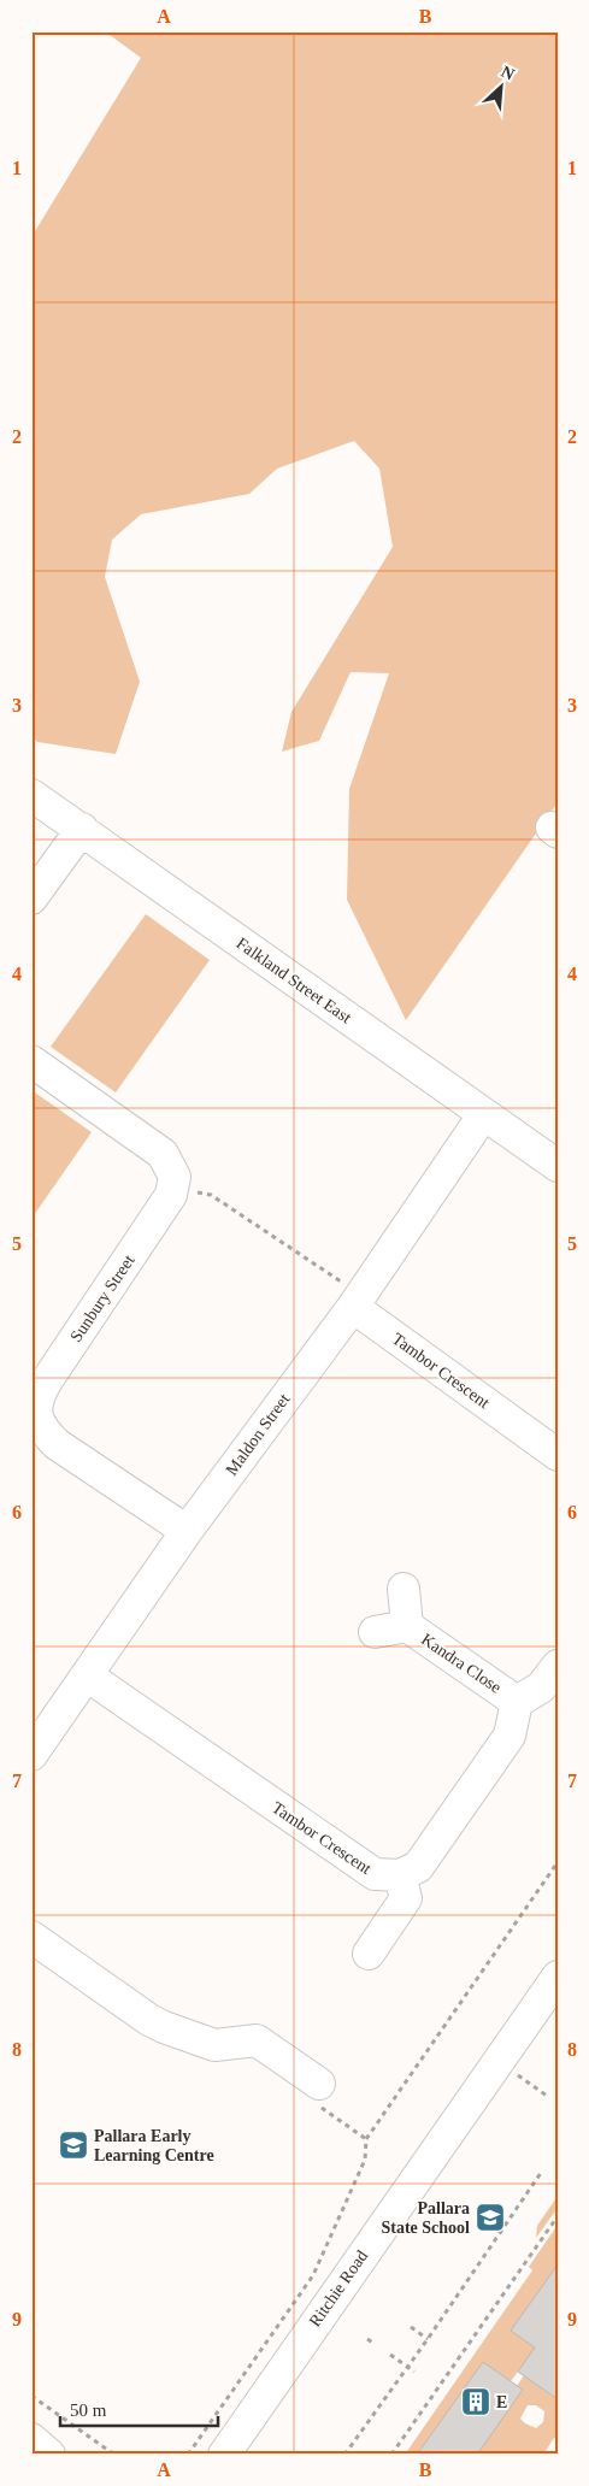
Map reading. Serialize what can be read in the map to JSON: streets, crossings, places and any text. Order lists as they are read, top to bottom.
{
  "streets": {
    "street": [
      "Falkland Street East",
      "Sunbury Street",
      "Tambor Crescent",
      "Maldon Street",
      "Kandra Close",
      "Ritchie Road"
    ]
  },
  "crossings": [
    ["Falkland Street East", "Maldon Street"],
    ["Sunbury Street", "Maldon Street"],
    ["Tambor Crescent", "Maldon Street"]
  ],
  "places": {
    "school or university": ["Pallara Early Learning Centre", "Pallara State School"],
    "building": ["E"]
  },
  "scale_bar": "50 m",
  "north": "top right",
  "grid": {
    "columns": ["A", "B"],
    "rows": [
      "1",
      "2",
      "3",
      "4",
      "5",
      "6",
      "7",
      "8",
      "9"
    ]
  }
}
